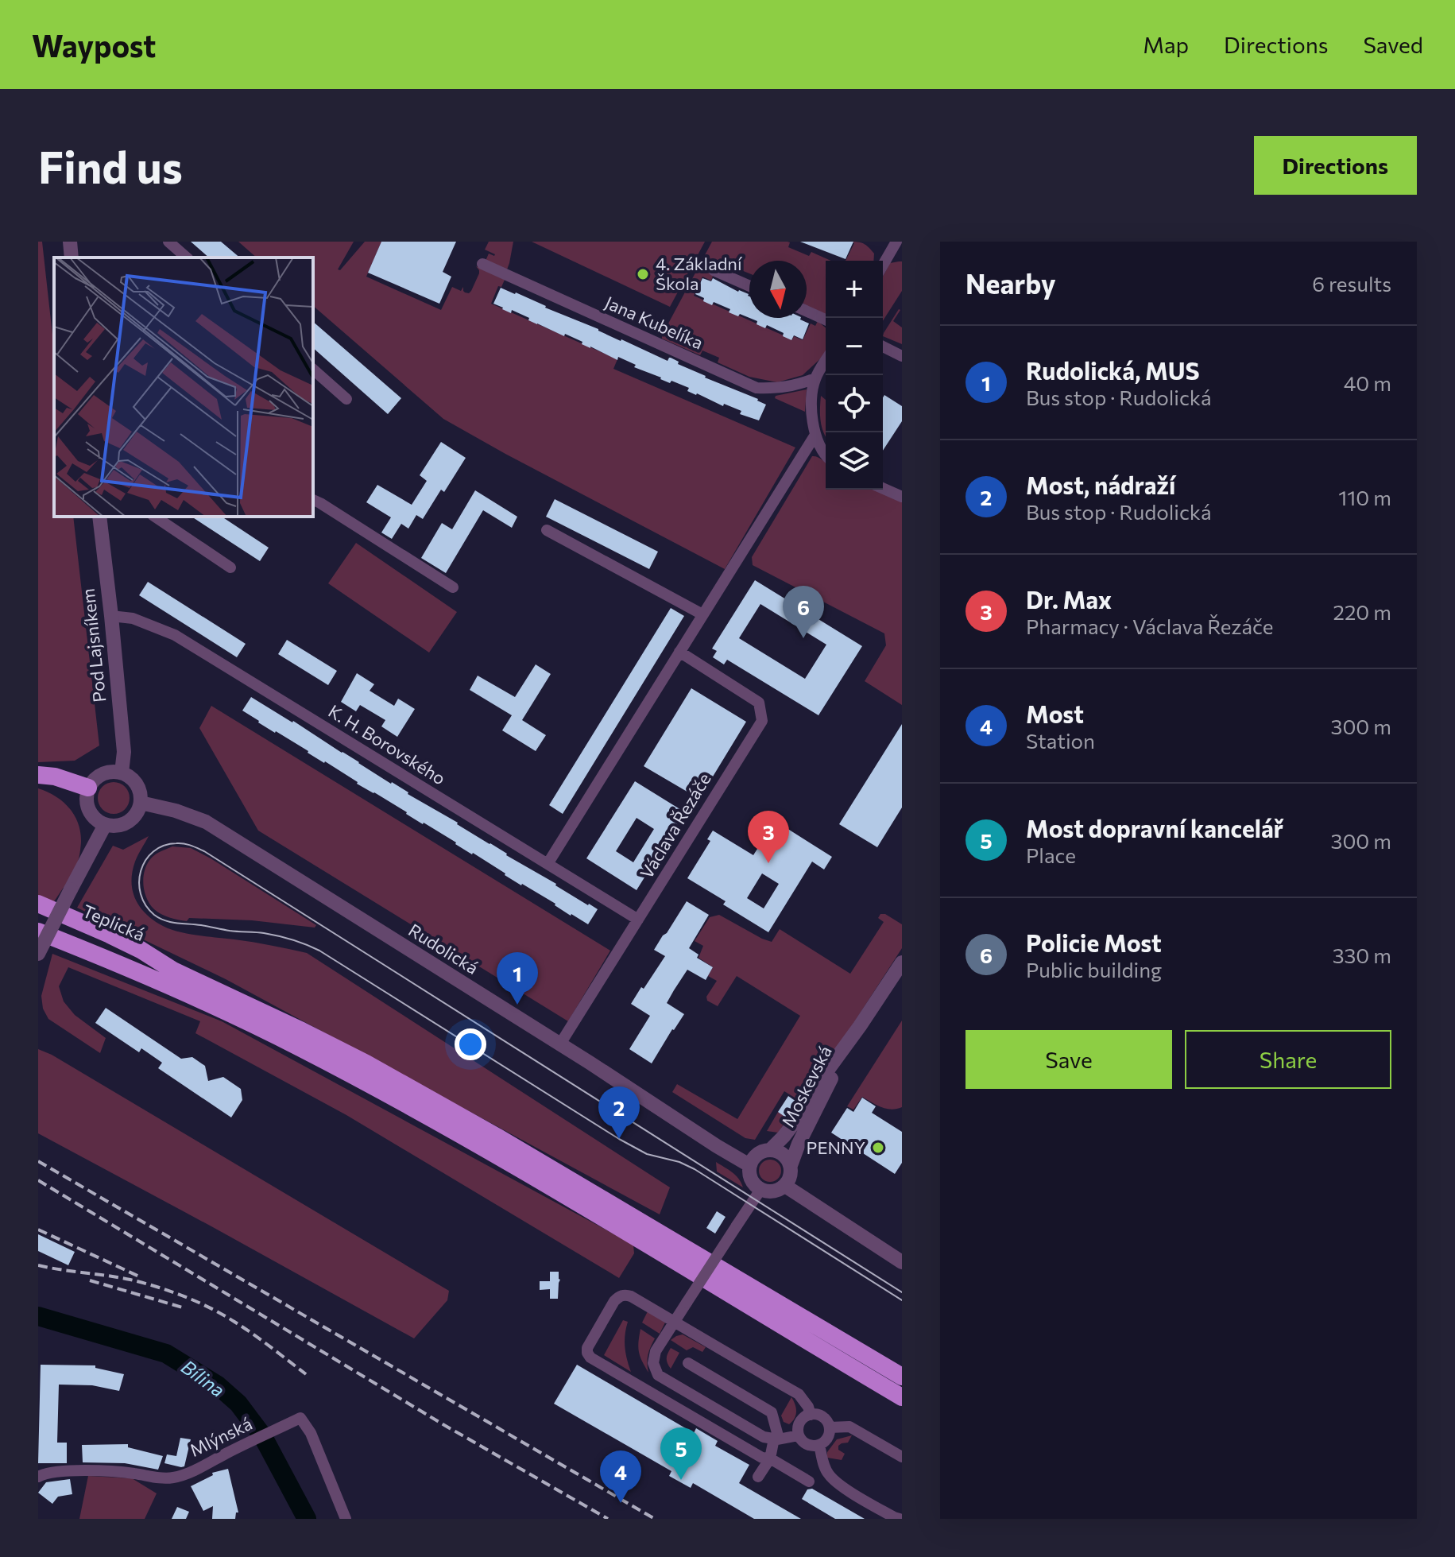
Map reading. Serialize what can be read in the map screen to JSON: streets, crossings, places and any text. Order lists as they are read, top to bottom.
{
  "streets": {
    "highway": ["Teplická"],
    "street": [
      "Jana Kubelíka",
      "Pod Lajsníkem",
      "K. H. Borovského",
      "Václava Řezáče",
      "Rudolická",
      "Moskevská",
      "Mlýnská"
    ]
  },
  "crossings": [
    ["Pod Lajsníkem", "K. H. Borovského"],
    ["Pod Lajsníkem", "Rudolická"],
    ["K. H. Borovského", "Václava Řezáče"],
    ["Václava Řezáče", "Rudolická"],
    ["Rudolická", "Moskevská"]
  ],
  "water": ["Bílina"],
  "places": ["4. Základní Škola", "PENNY"],
  "north": "bottom",
  "page": {
    "header": "Waypost",
    "nav": ["Map", "Directions", "Saved"],
    "buttons": [
      "Directions",
      ["Save", "Share"]
    ],
    "title": "Find us",
    "heading": ["Nearby", "6 results"],
    "map_buttons": ["+", "−"],
    "list": [
      {
        "mark": "1",
        "name": "Rudolická, MUS",
        "note": "Bus stop · Rudolická",
        "value": "40 m"
      },
      {
        "mark": "2",
        "name": "Most, nádraží",
        "note": "Bus stop · Rudolická",
        "value": "110 m"
      },
      {
        "mark": "3",
        "name": "Dr. Max",
        "note": "Pharmacy · Václava Řezáče",
        "value": "220 m"
      },
      {
        "mark": "4",
        "name": "Most",
        "note": "Station",
        "value": "300 m"
      },
      {
        "mark": "5",
        "name": "Most dopravní kancelář",
        "note": "Place",
        "value": "300 m"
      },
      {
        "mark": "6",
        "name": "Policie Most",
        "note": "Public building",
        "value": "330 m"
      }
    ],
    "pins": [
      "6",
      "3",
      "1",
      "2",
      "5",
      "4"
    ]
  }
}
